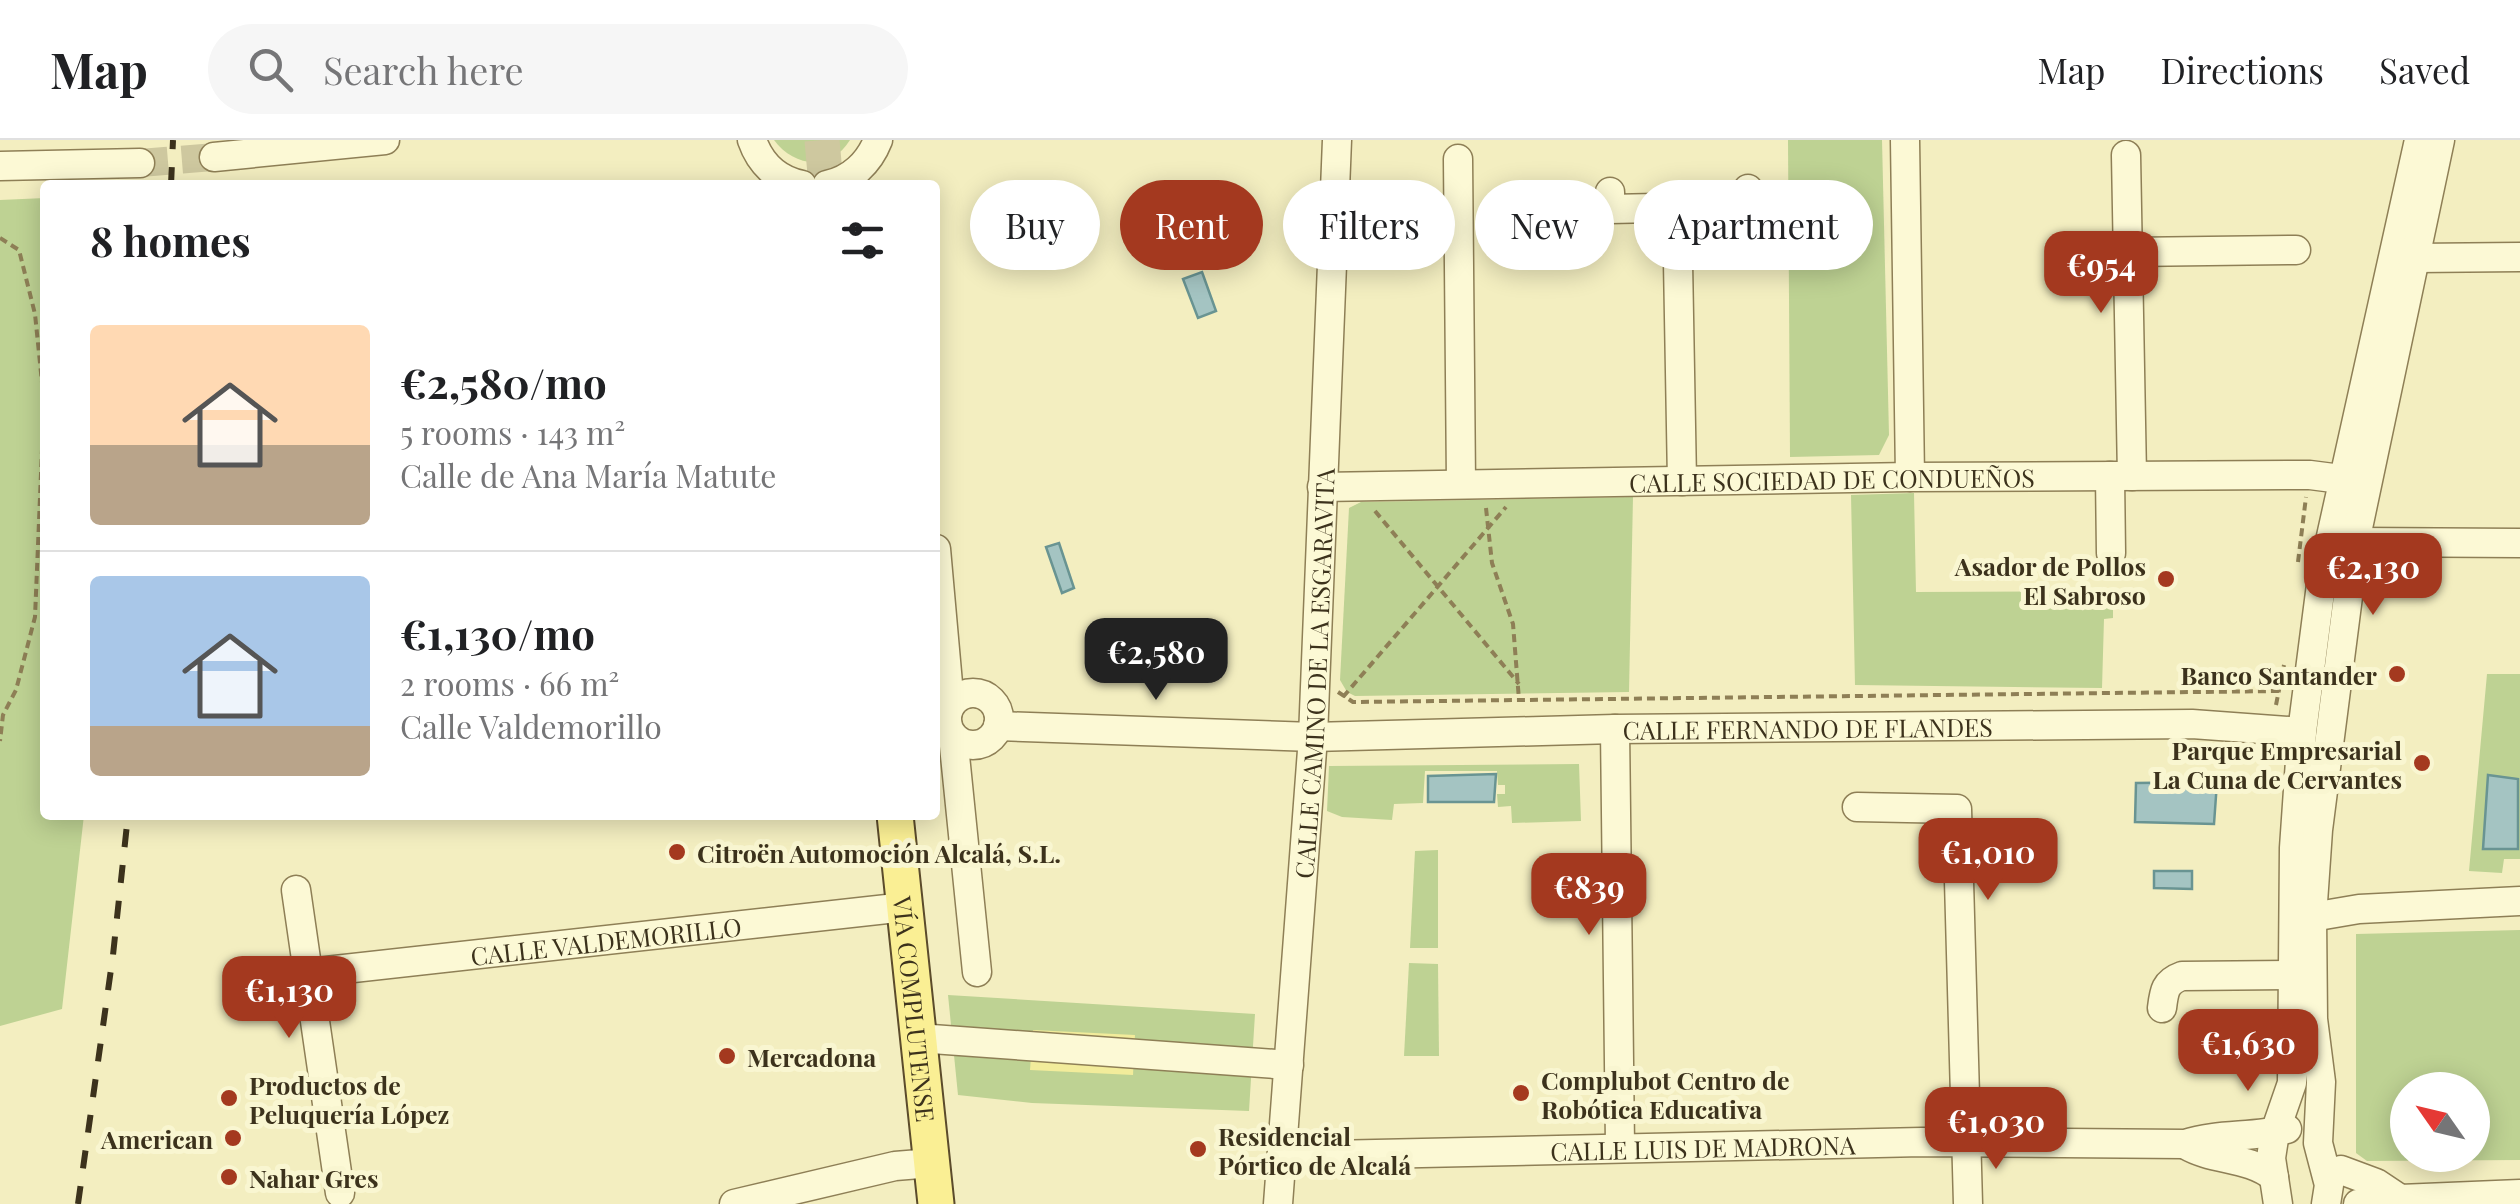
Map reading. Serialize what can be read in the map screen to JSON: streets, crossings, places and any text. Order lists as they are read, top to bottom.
{
  "streets": {
    "main road": ["VÍA COMPLUTENSE"],
    "street": [
      "CALLE SOCIEDAD DE CONDUEÑOS",
      "CALLE CAMINO DE LA ESGARAVITA",
      "CALLE FERNANDO DE FLANDES",
      "CALLE VALDEMORILLO",
      "CALLE LUIS DE MADRONA"
    ]
  },
  "crossings": [
    ["CALLE SOCIEDAD DE CONDUEÑOS", "CALLE CAMINO DE LA ESGARAVITA"],
    ["CALLE CAMINO DE LA ESGARAVITA", "CALLE FERNANDO DE FLANDES"],
    ["CALLE CAMINO DE LA ESGARAVITA", "CALLE LUIS DE MADRONA"],
    ["CALLE VALDEMORILLO", "VÍA COMPLUTENSE"]
  ],
  "places": [
    "Asador de Pollos El Sabroso",
    "Banco Santander",
    "Parque Empresarial La Cuna de Cervantes",
    "Citroën Automoción Alcalá, S.L.",
    "Mercadona",
    "Complubot Centro de Robótica Educativa",
    "Productos de Peluquería López",
    "American",
    "Residencial Pórtico de Alcalá",
    "Nahar Gres"
  ],
  "north": "top left",
  "page": {
    "header": "Map",
    "search": "Search here",
    "nav": ["Map", "Directions", "Saved"],
    "chip": [
      "Buy",
      "Rent",
      "Filters",
      "New",
      "Apartment"
    ],
    "heading": "8 homes",
    "price": [
      "€954",
      "€2,130",
      "€2,580",
      "€1,010",
      "€839",
      "€1,130",
      "€1,630",
      "€1,030"
    ],
    "list": [
      {
        "name": "€2,580/mo",
        "note": "5 rooms · 143 m² · Calle de Ana María Matute"
      },
      {
        "name": "€1,130/mo",
        "note": "2 rooms · 66 m² · Calle Valdemorillo"
      }
    ]
  }
}
